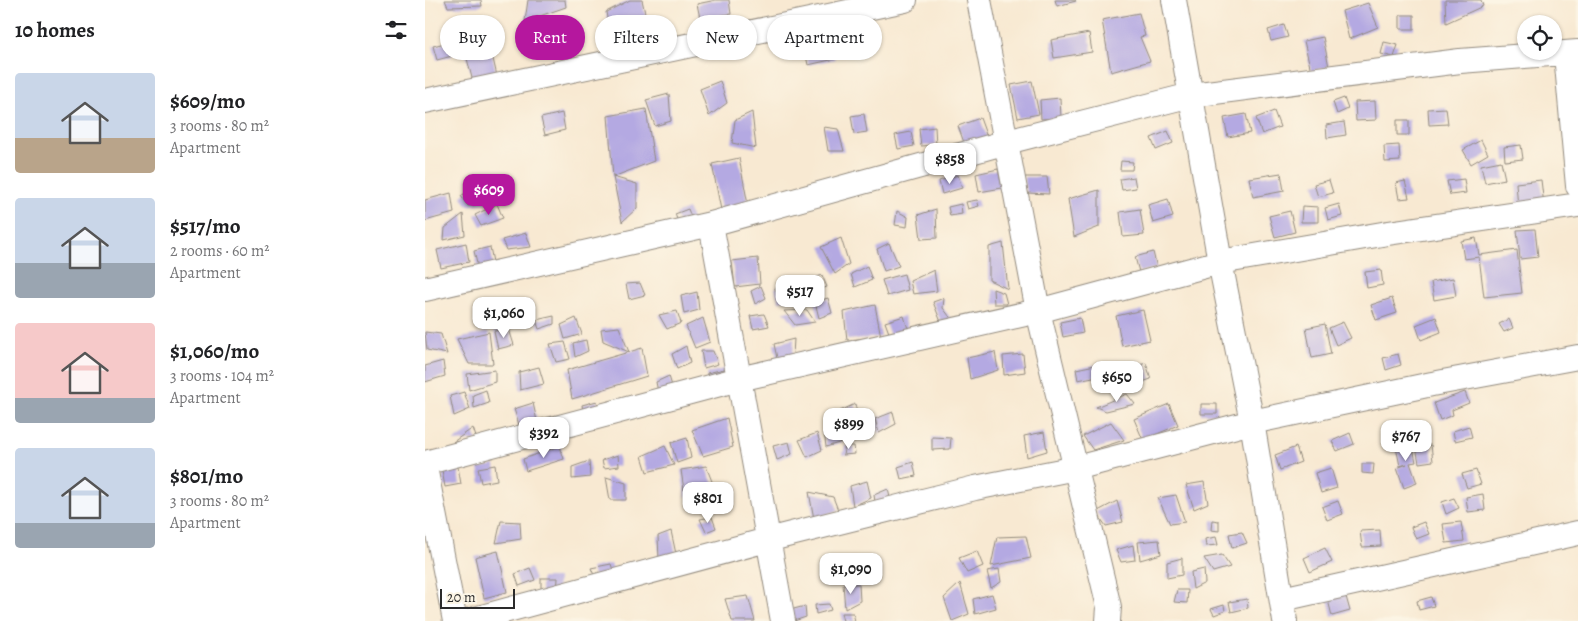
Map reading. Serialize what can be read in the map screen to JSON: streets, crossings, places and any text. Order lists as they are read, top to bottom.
{
  "scale_bar": "20 m",
  "page": {
    "heading": "10 homes",
    "chip": [
      "Buy",
      "Rent",
      "Filters",
      "New",
      "Apartment"
    ],
    "list": [
      {
        "name": "$609/mo",
        "note": "3 rooms · 80 m² · Apartment"
      },
      {
        "name": "$517/mo",
        "note": "2 rooms · 60 m² · Apartment"
      },
      {
        "name": "$1,060/mo",
        "note": "3 rooms · 104 m² · Apartment"
      },
      {
        "name": "$801/mo",
        "note": "3 rooms · 80 m² · Apartment"
      }
    ],
    "price": [
      "$858",
      "$609",
      "$517",
      "$1,060",
      "$650",
      "$899",
      "$392",
      "$767",
      "$801",
      "$1,090"
    ],
    "scale": "20 m"
  }
}
